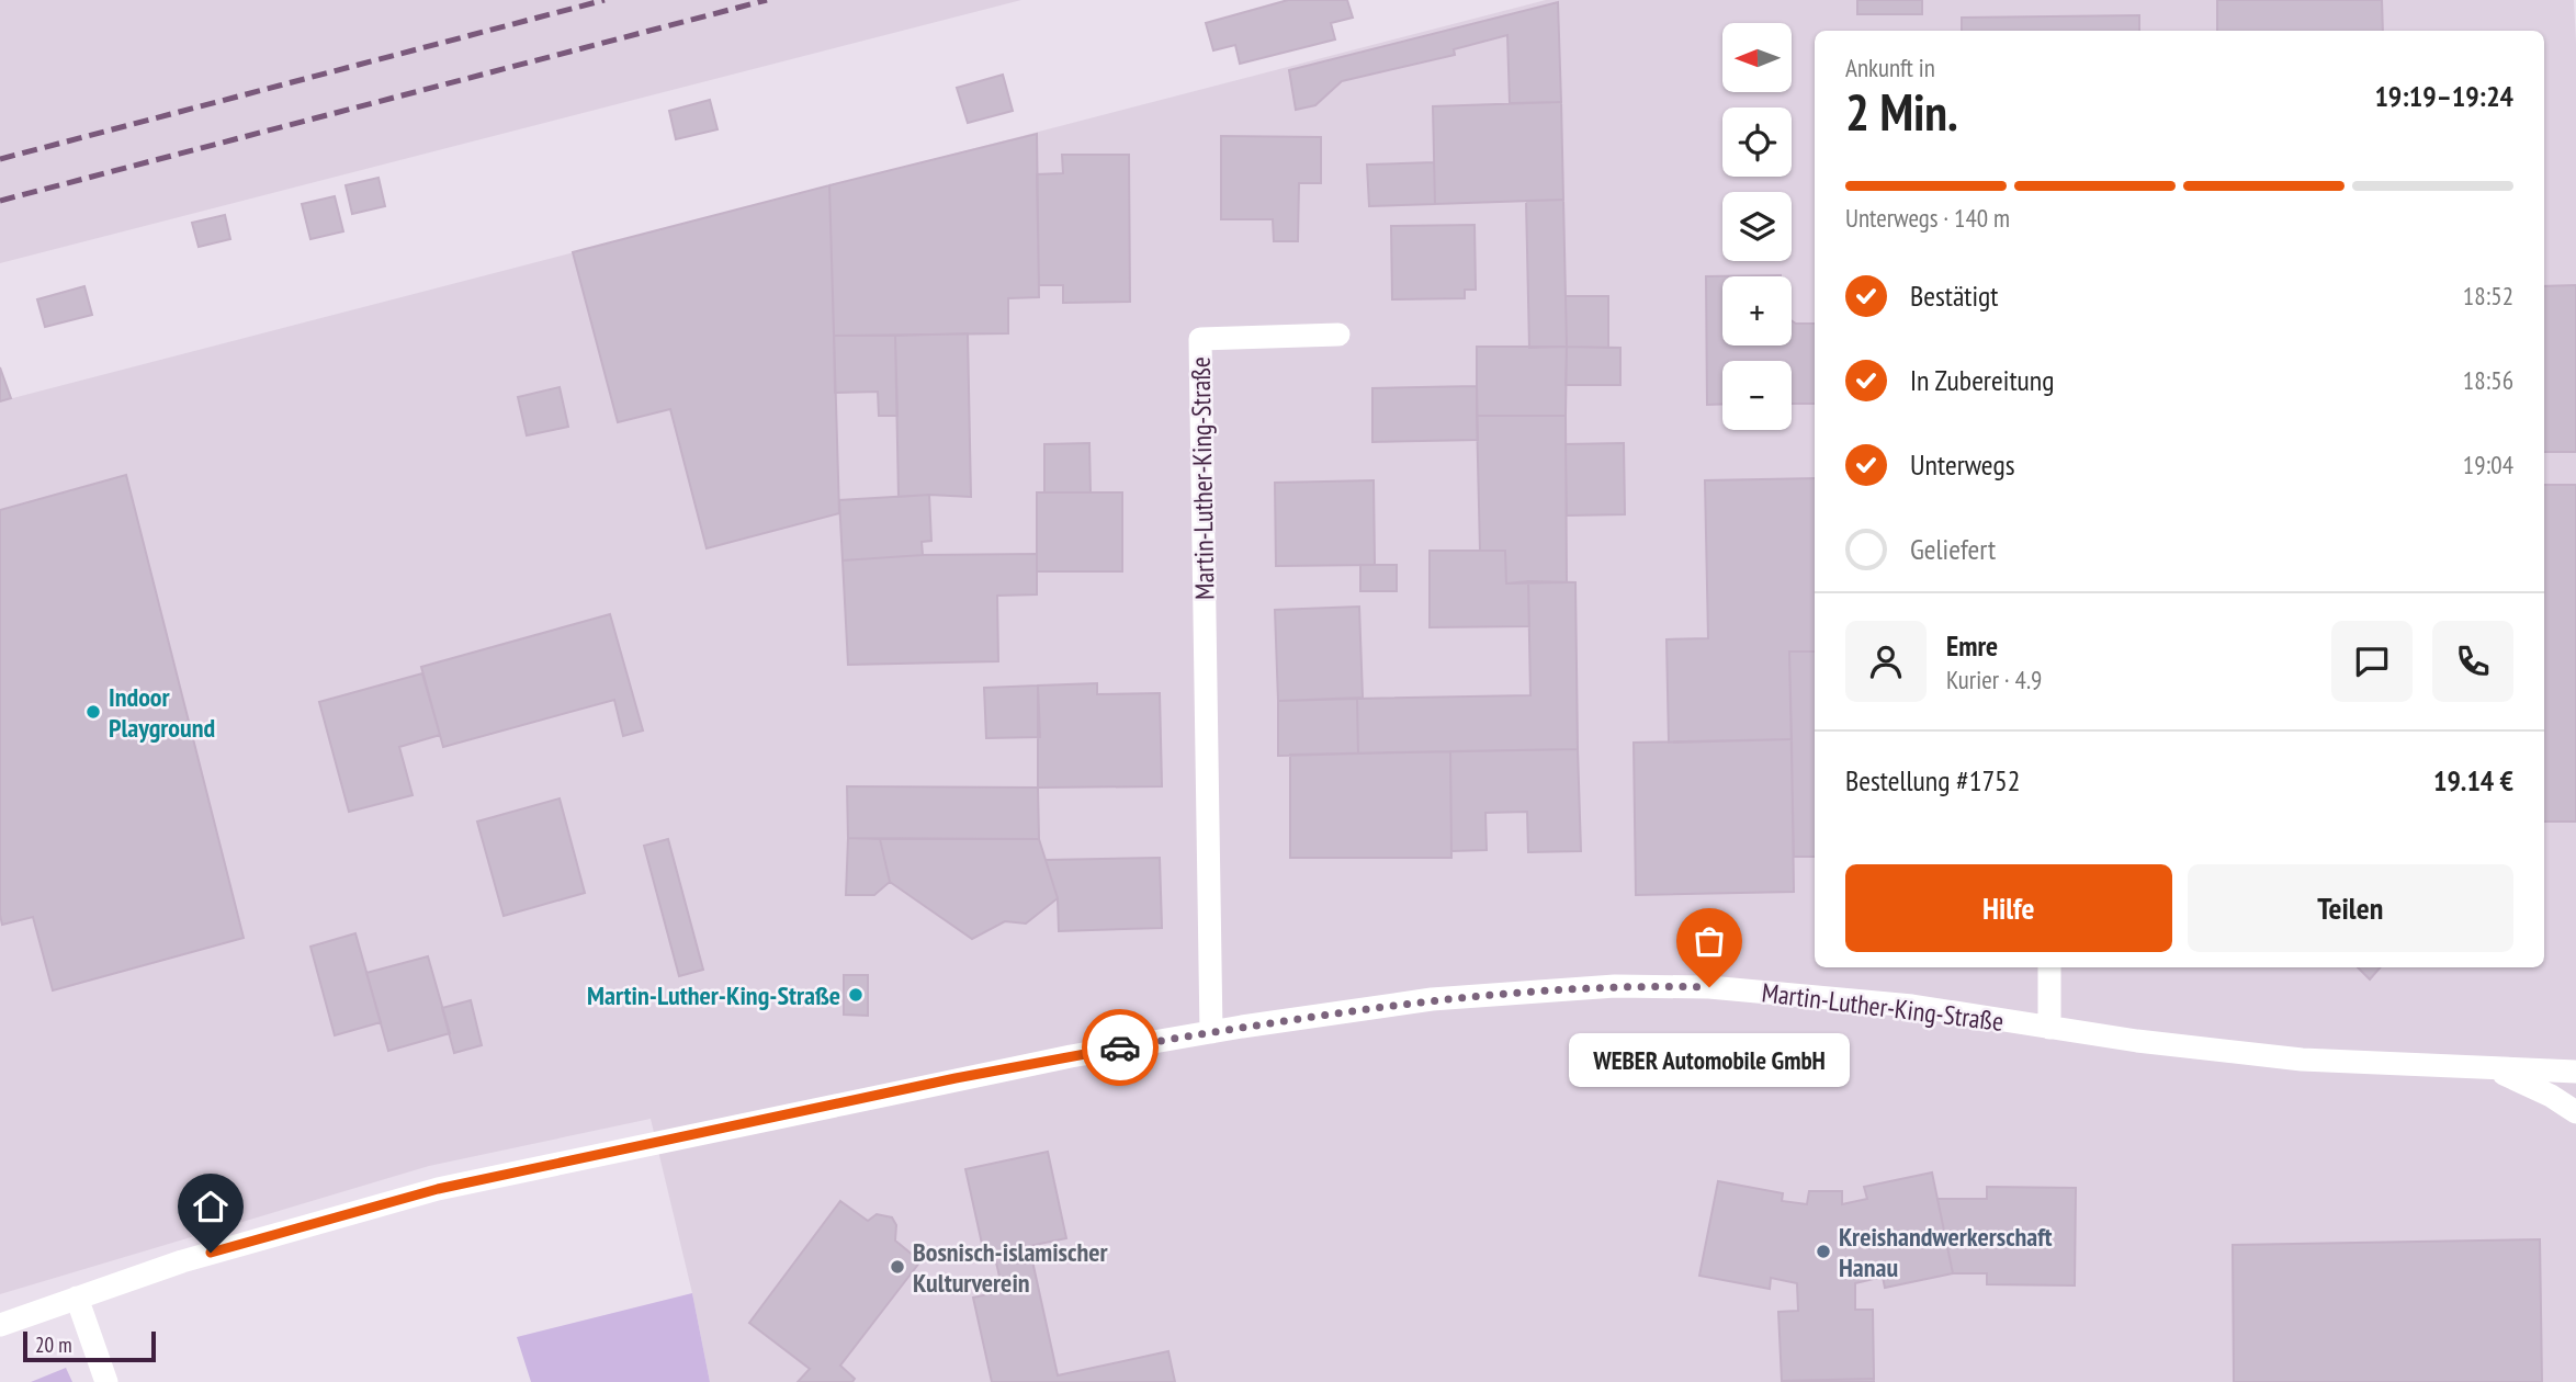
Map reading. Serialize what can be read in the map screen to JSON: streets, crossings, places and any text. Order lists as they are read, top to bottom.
{
  "streets": {
    "street": ["Martin-Luther-King-Straße"]
  },
  "places": [
    "Indoor Playground",
    "WEBER Automobile GmbH",
    "Martin-Luther-King-Straße",
    "Kreishandwerkerschaft Hanau",
    "Bosnisch-islamischer Kulturverein"
  ],
  "scale_bar": "20 m",
  "north": "left",
  "page": {
    "map_buttons": ["+", "−"],
    "heading": ["2 Min.", "Ankunft in", "19:19–19:24"],
    "panel": [
      "Emre",
      "Kurier · 4.9",
      "Bestellung #1752",
      "19.14 €"
    ],
    "bar": "Unterwegs · 140 m",
    "list": [
      ["Bestätigt", "18:52"],
      ["In Zubereitung", "18:56"],
      ["Unterwegs", "19:04"],
      "Geliefert"
    ],
    "buttons": ["Hilfe", "Teilen"],
    "bubble": "WEBER Automobile GmbH",
    "scale": "20 m"
  }
}
